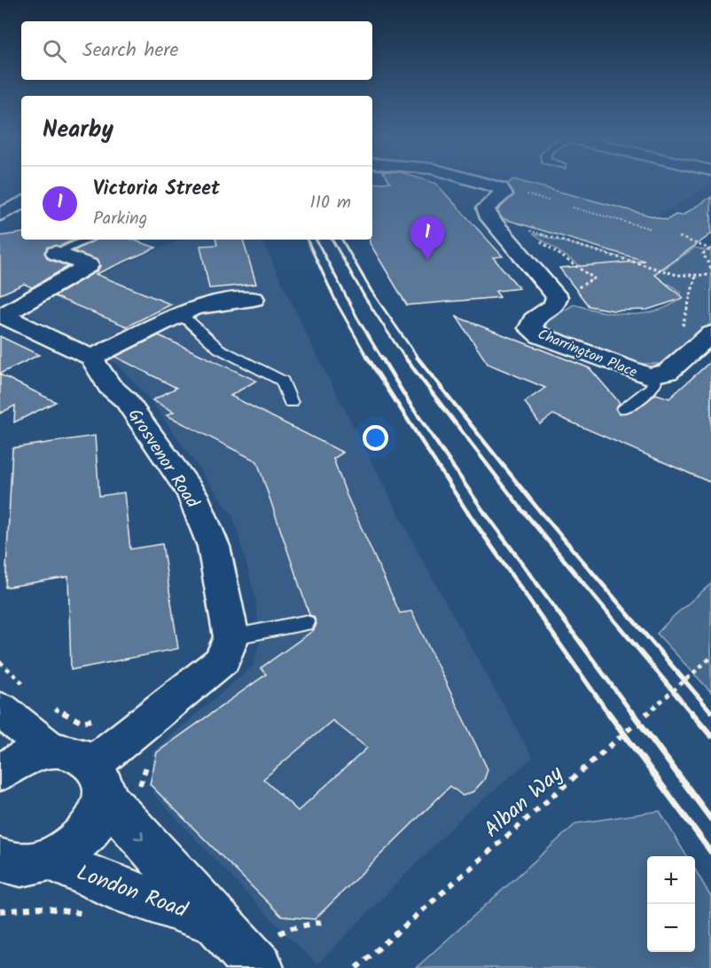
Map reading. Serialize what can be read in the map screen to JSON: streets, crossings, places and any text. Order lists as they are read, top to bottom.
{
  "streets": {
    "street": ["Charrington Place", "Grosvenor Road", "London Road"],
    "path": ["Alban Way"]
  },
  "page": {
    "search": "Search here",
    "heading": "Nearby",
    "list": [
      {
        "mark": "1",
        "name": "Victoria Street",
        "note": "Parking",
        "value": "110 m"
      }
    ],
    "pins": "1",
    "map_buttons": ["+", "−"]
  }
}
